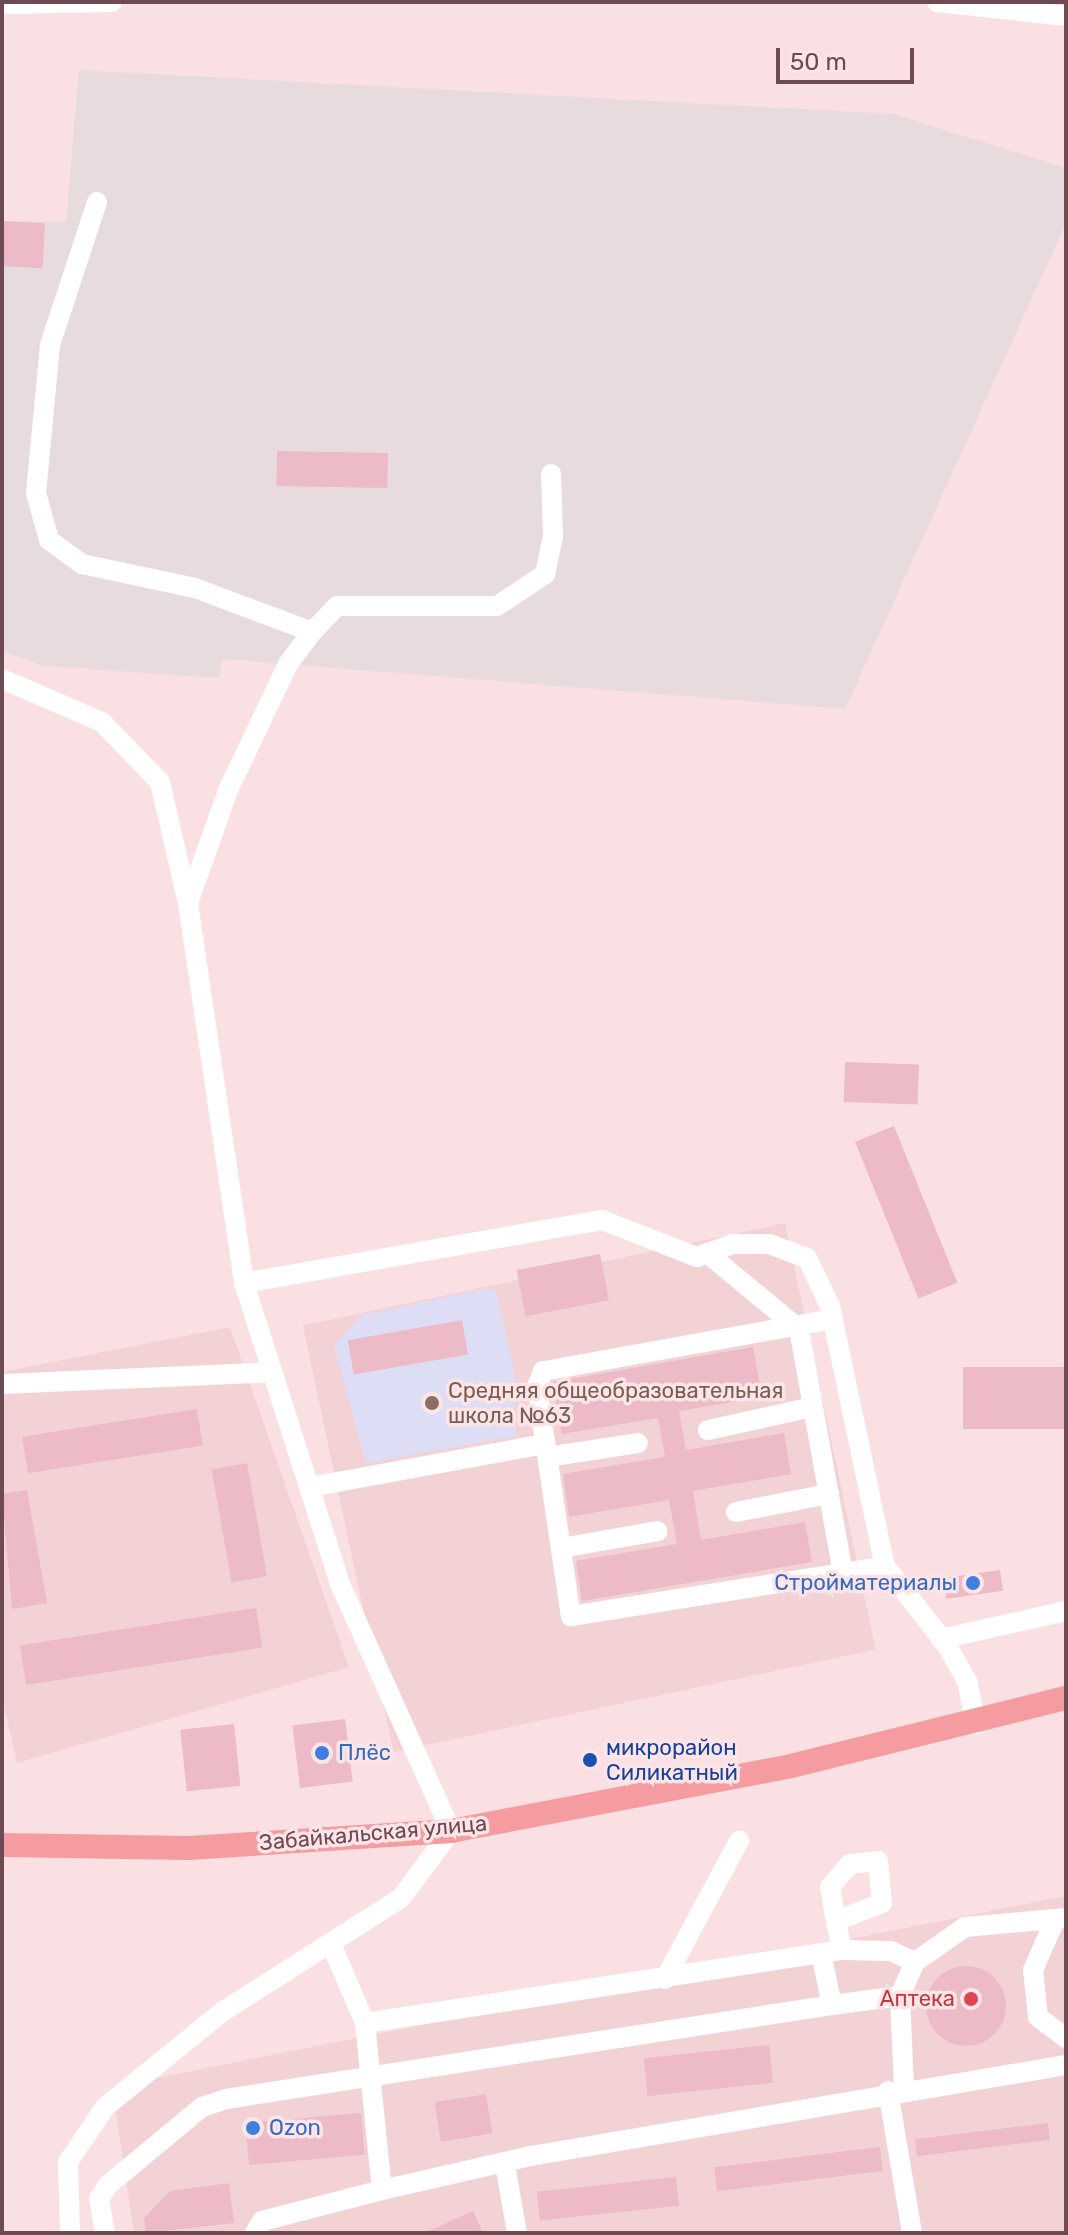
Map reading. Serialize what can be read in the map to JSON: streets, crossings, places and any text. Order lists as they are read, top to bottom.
{
  "streets": {
    "main road": ["Забайкальская улица"]
  },
  "places": [
    "Средняя общеобразовательная школа №63",
    "Стройматериалы",
    "Плёс",
    "микрорайон Силикатный",
    "Аптека",
    "Ozon"
  ],
  "scale_bar": "50 m"
}
